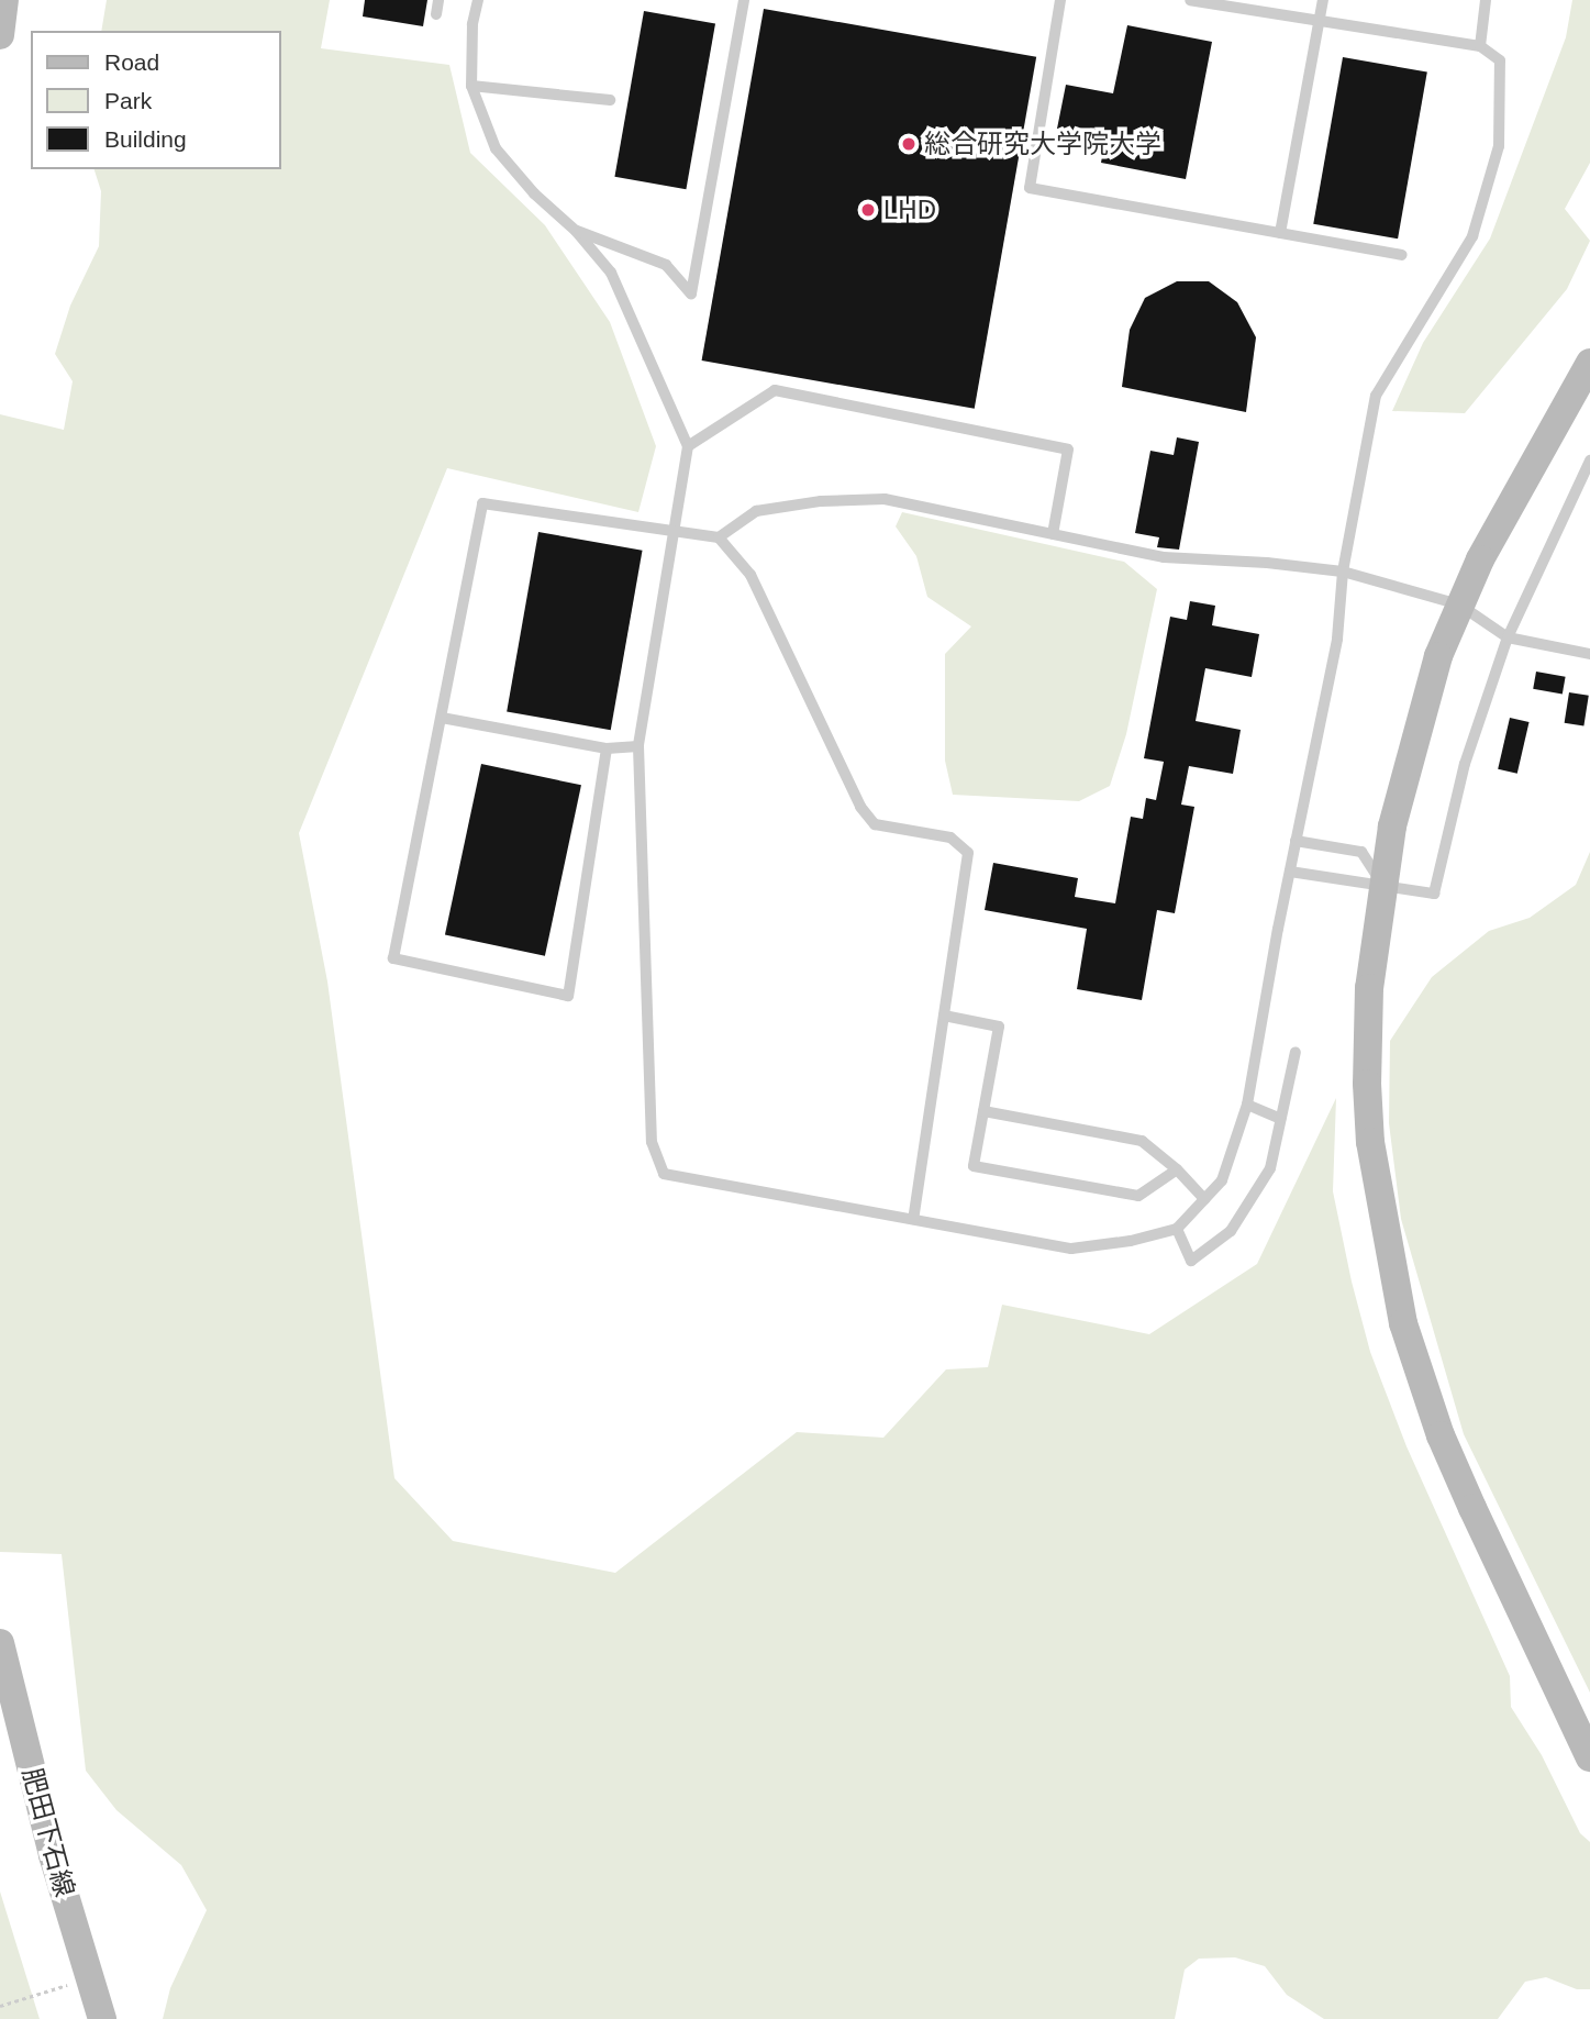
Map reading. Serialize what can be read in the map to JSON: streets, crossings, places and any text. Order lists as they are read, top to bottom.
{
  "streets": {
    "street": ["肥田下石線"]
  },
  "places": ["総合研究大学院大学", "LHD"],
  "legend": ["Road", "Park", "Building"]
}
